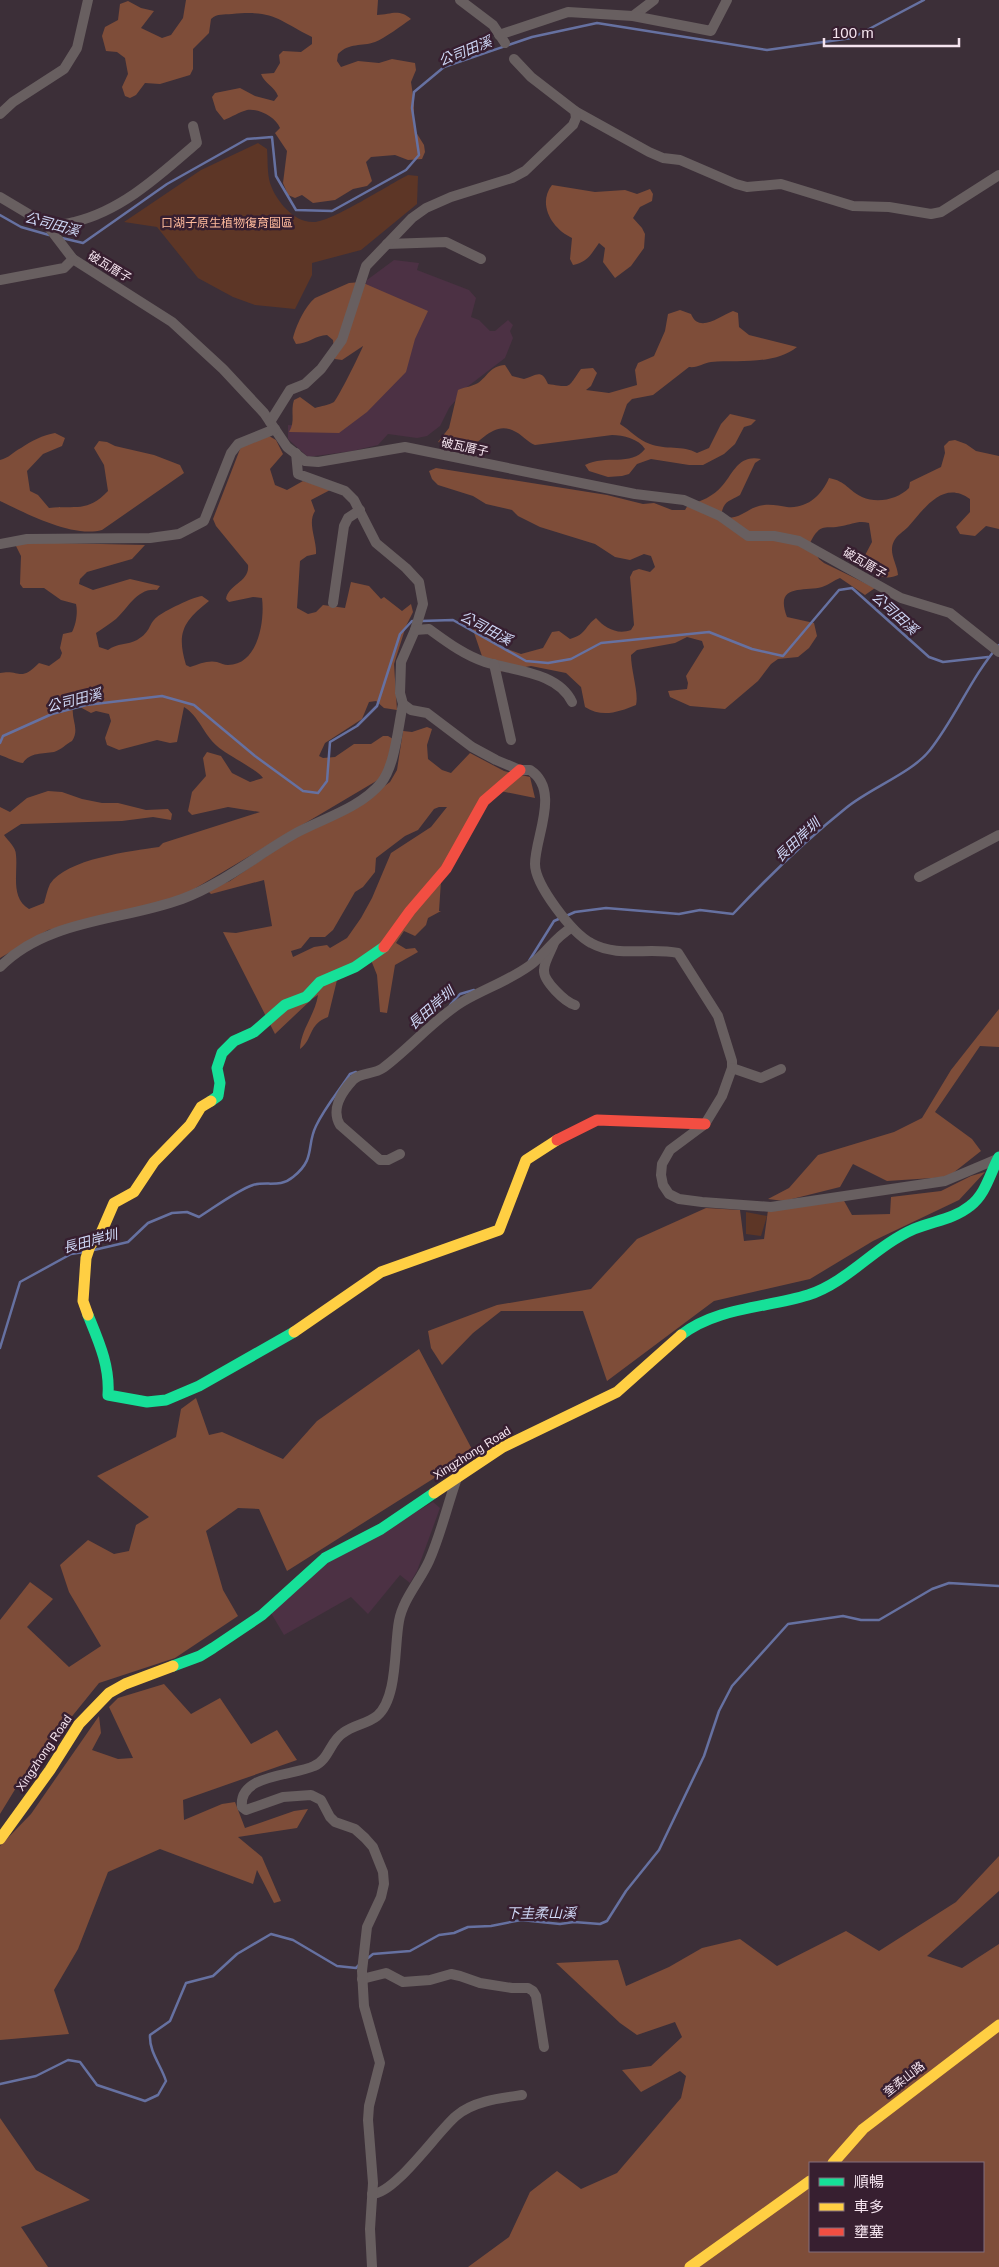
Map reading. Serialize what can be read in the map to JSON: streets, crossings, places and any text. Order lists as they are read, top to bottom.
{
  "streets": {
    "street": ["破瓦厝子", "Xingzhong Road", "奎柔山路"]
  },
  "water": ["公司田溪", "長田岸圳", "下圭柔山溪"],
  "parks": ["口湖子原生植物復育園區"],
  "legend": ["順暢", "車多", "壅塞"],
  "scale_bar": "100 m"
}
